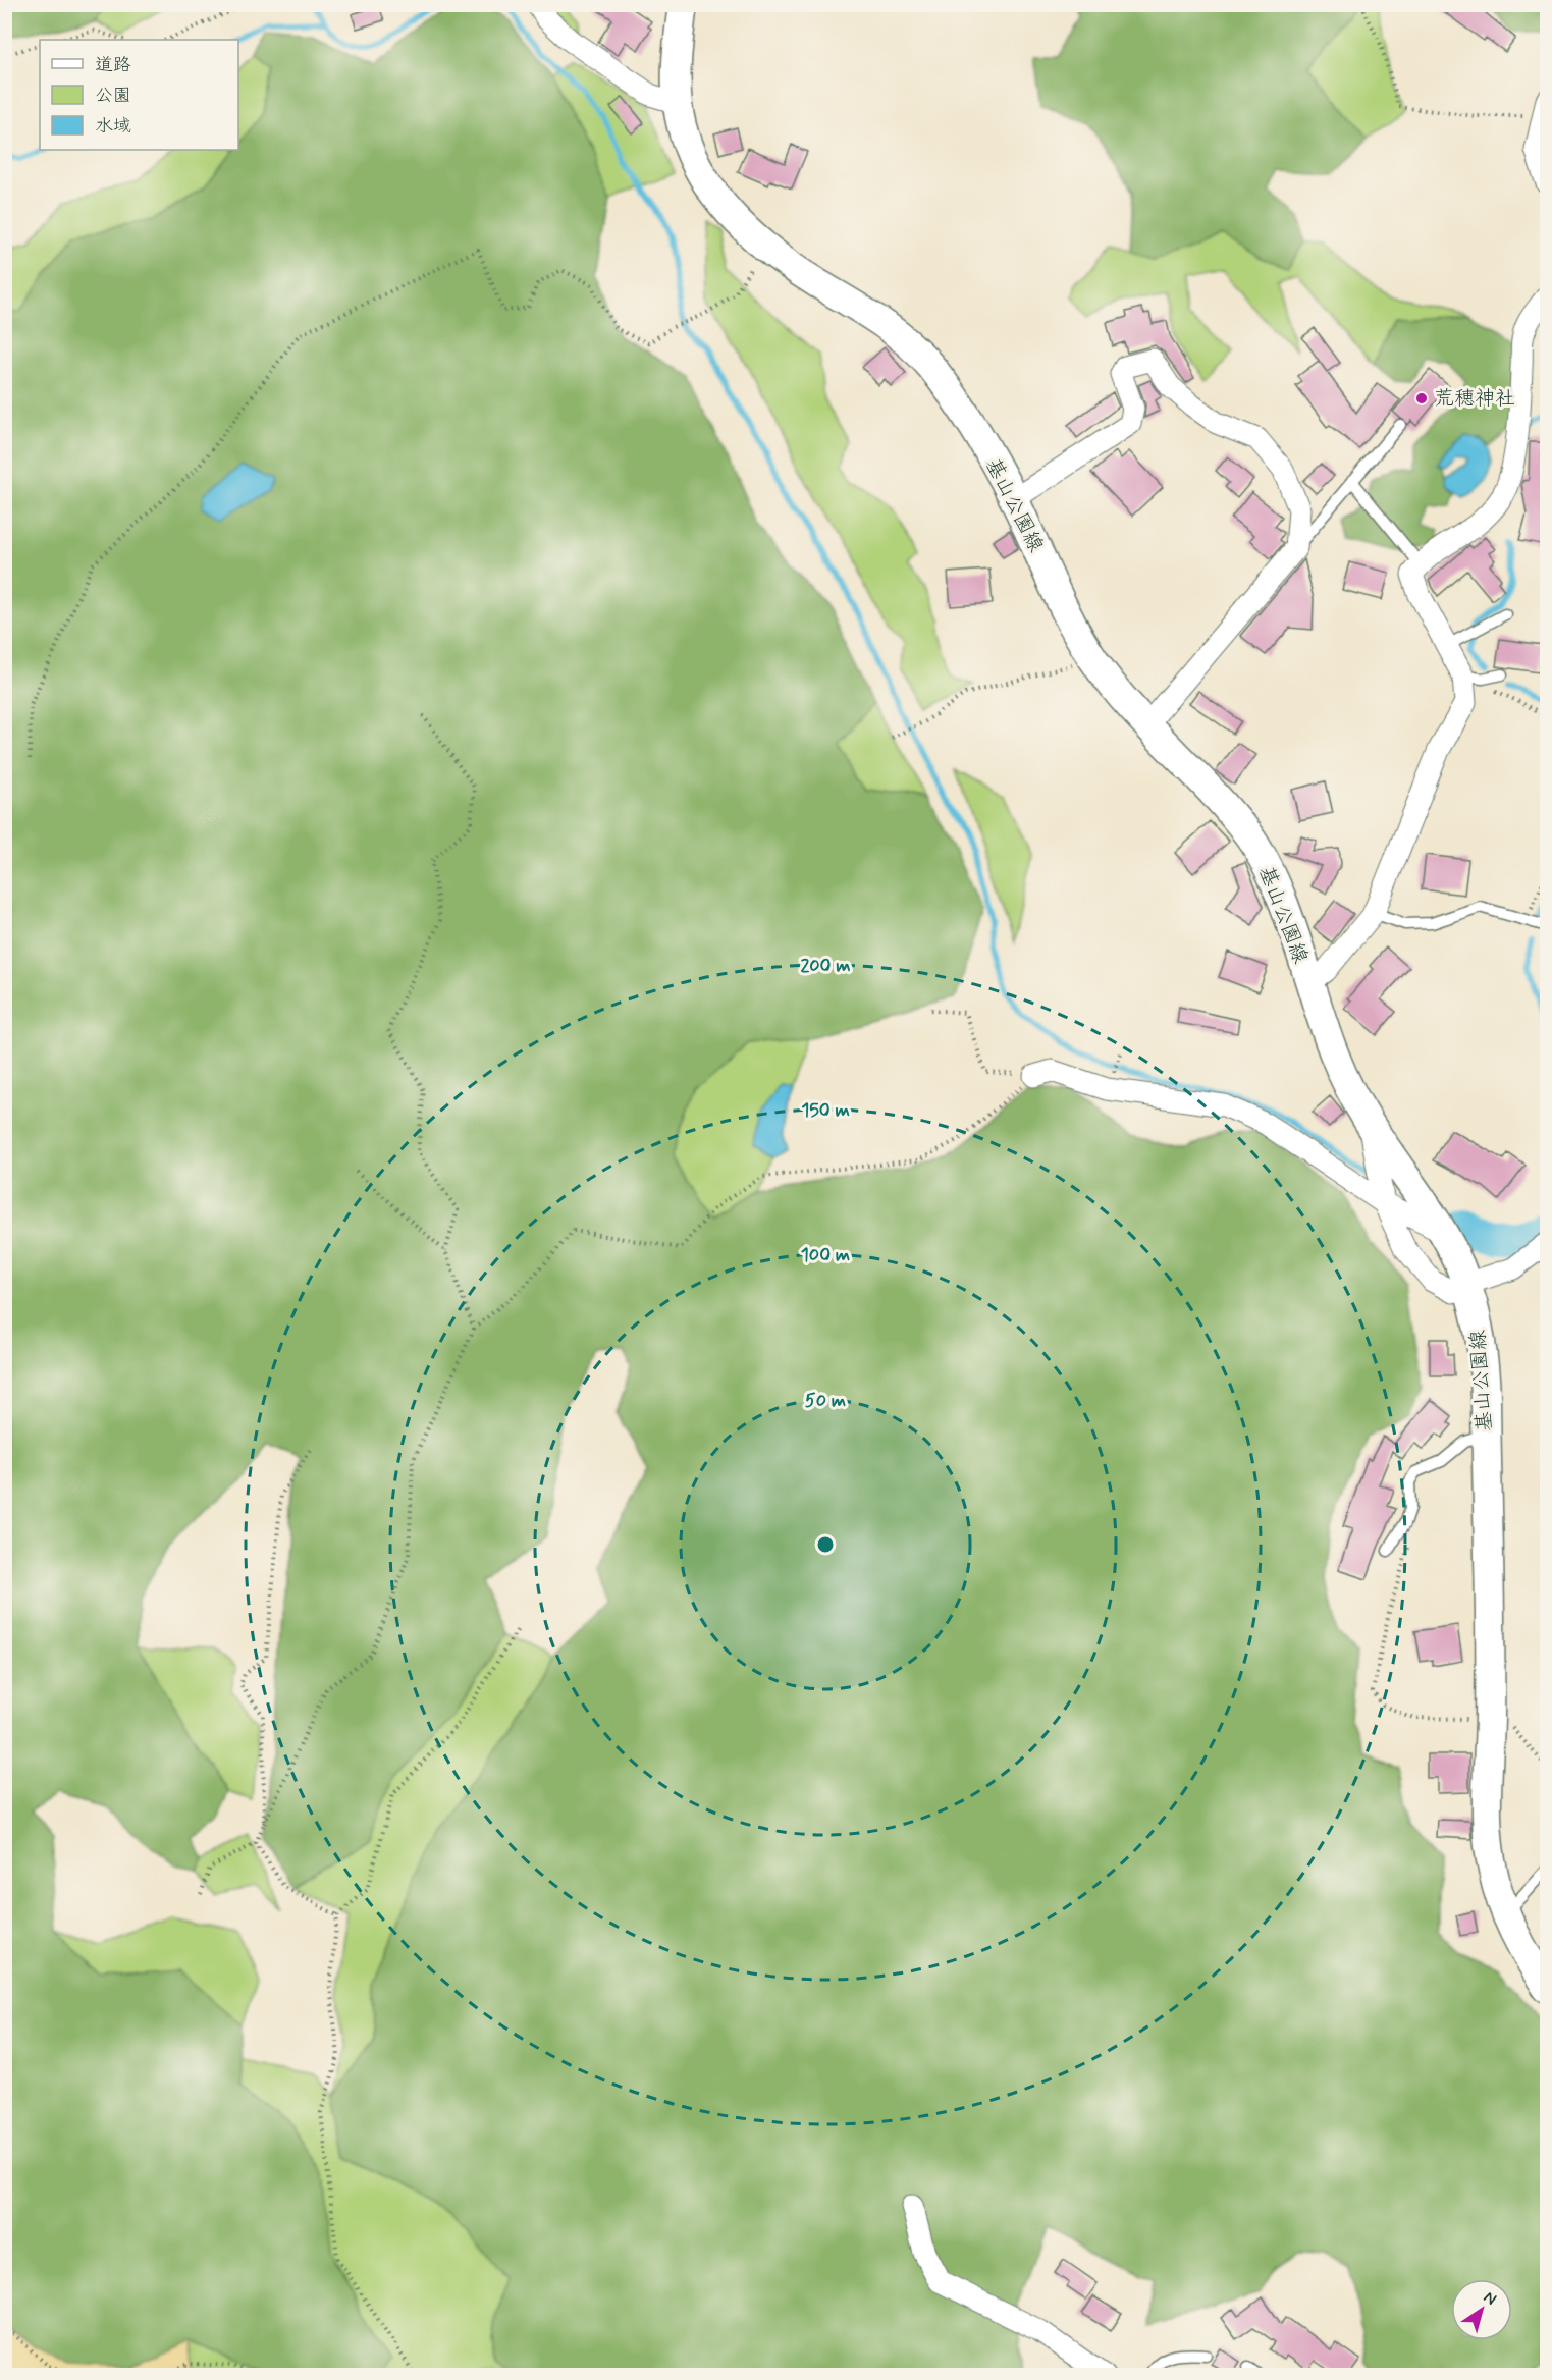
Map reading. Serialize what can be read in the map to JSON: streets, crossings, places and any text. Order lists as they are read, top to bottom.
{
  "streets": {
    "main road": ["基山公園線"]
  },
  "places": ["荒穂神社"],
  "legend": ["道路", "公園", "水域"],
  "north": "top right",
  "rings": [
    "200 m",
    "150 m",
    "100 m",
    "50 m"
  ]
}
